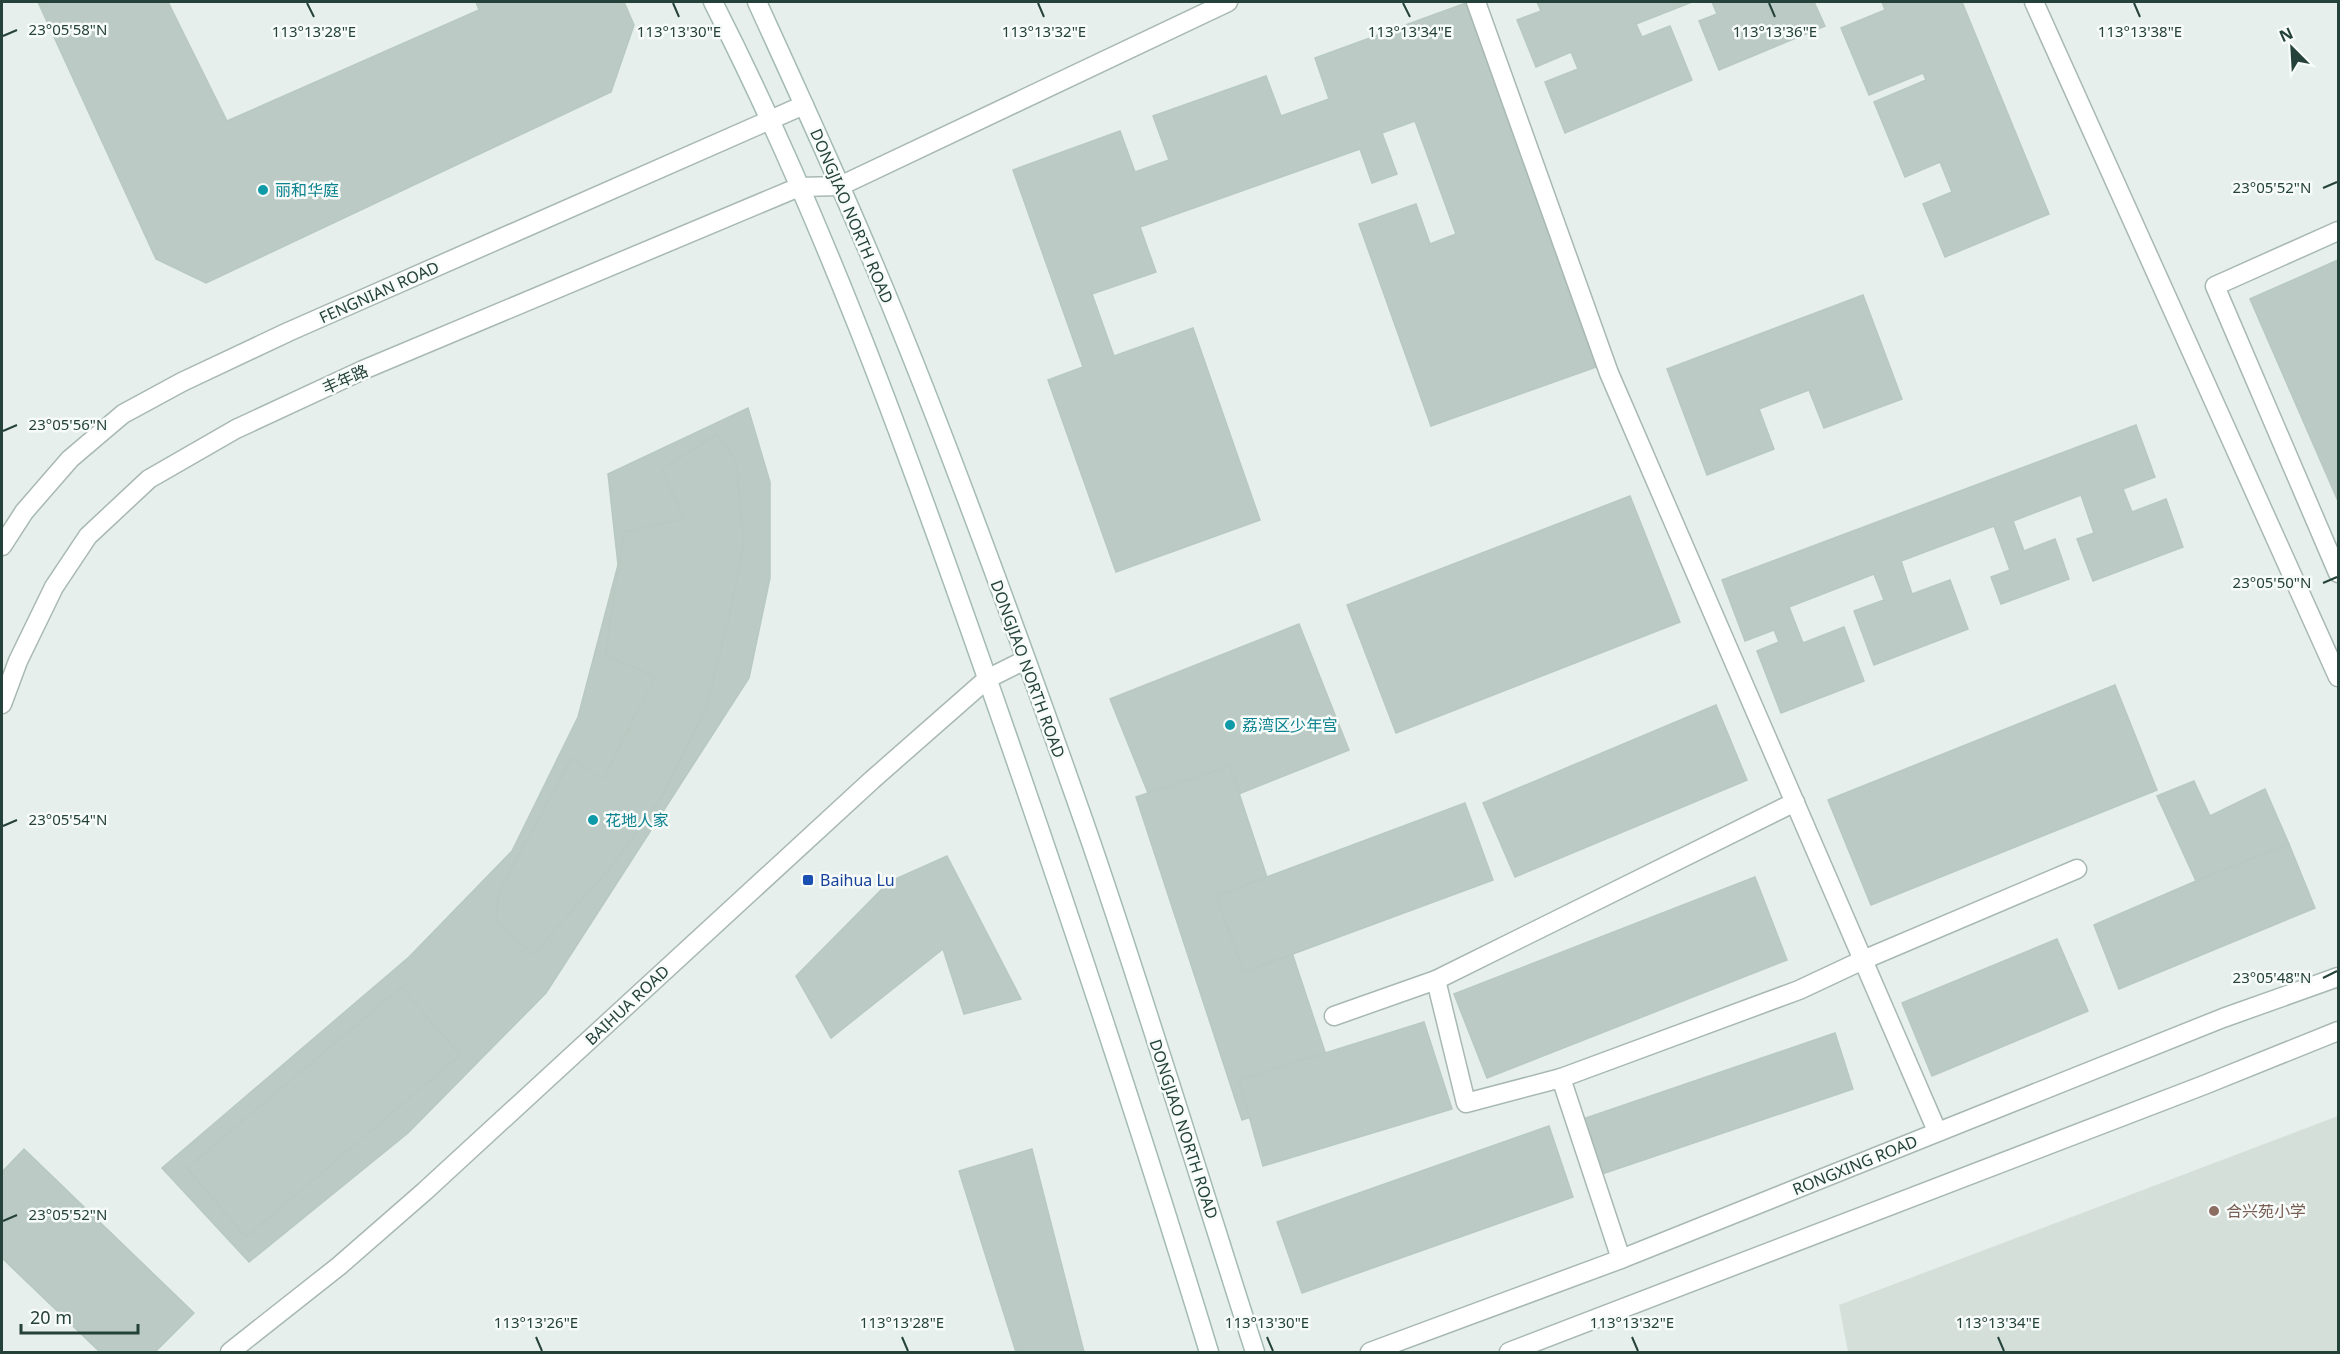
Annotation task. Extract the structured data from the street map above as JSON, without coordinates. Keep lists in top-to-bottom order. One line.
{"streets":{"street":["DONGJIAO NORTH ROAD","FENGNIAN ROAD","丰年路","BAIHUA ROAD","RONGXING ROAD"]},"crossings":[["DONGJIAO NORTH ROAD","FENGNIAN ROAD"],["DONGJIAO NORTH ROAD","BAIHUA ROAD"]],"places":{"other":["丽和华庭","荔湾区少年宫","花地人家","合兴苑小学"],"transit":["Baihua Lu"]},"scale_bar":"20 m","north":"top left","coordinates":["23°05'58\"N","113°13'38\"E","113°13'28\"E","113°13'30\"E","113°13'32\"E","113°13'34\"E","113°13'36\"E","23°05'52\"N","23°05'56\"N","23°05'50\"N","23°05'54\"N","23°05'48\"N","113°13'26\"E"]}
